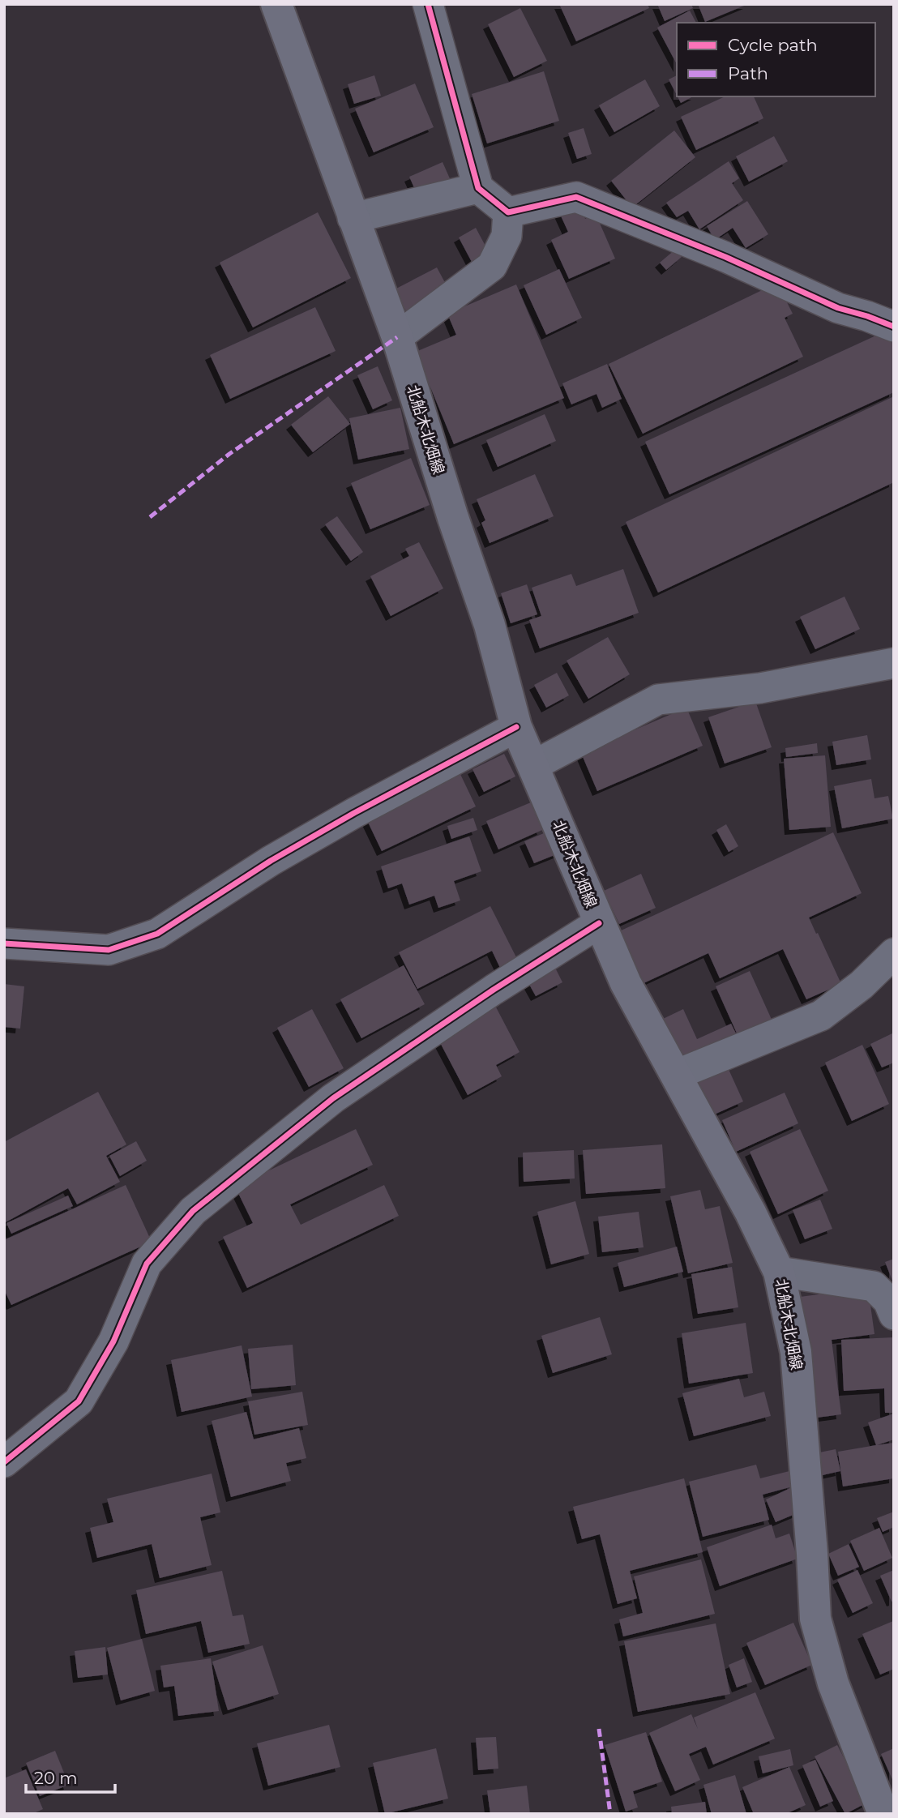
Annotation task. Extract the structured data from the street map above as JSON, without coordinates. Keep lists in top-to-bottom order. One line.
{"streets":{"main road":["北船木北畑線"]},"legend":["Cycle path","Path"],"scale_bar":"20 m"}
